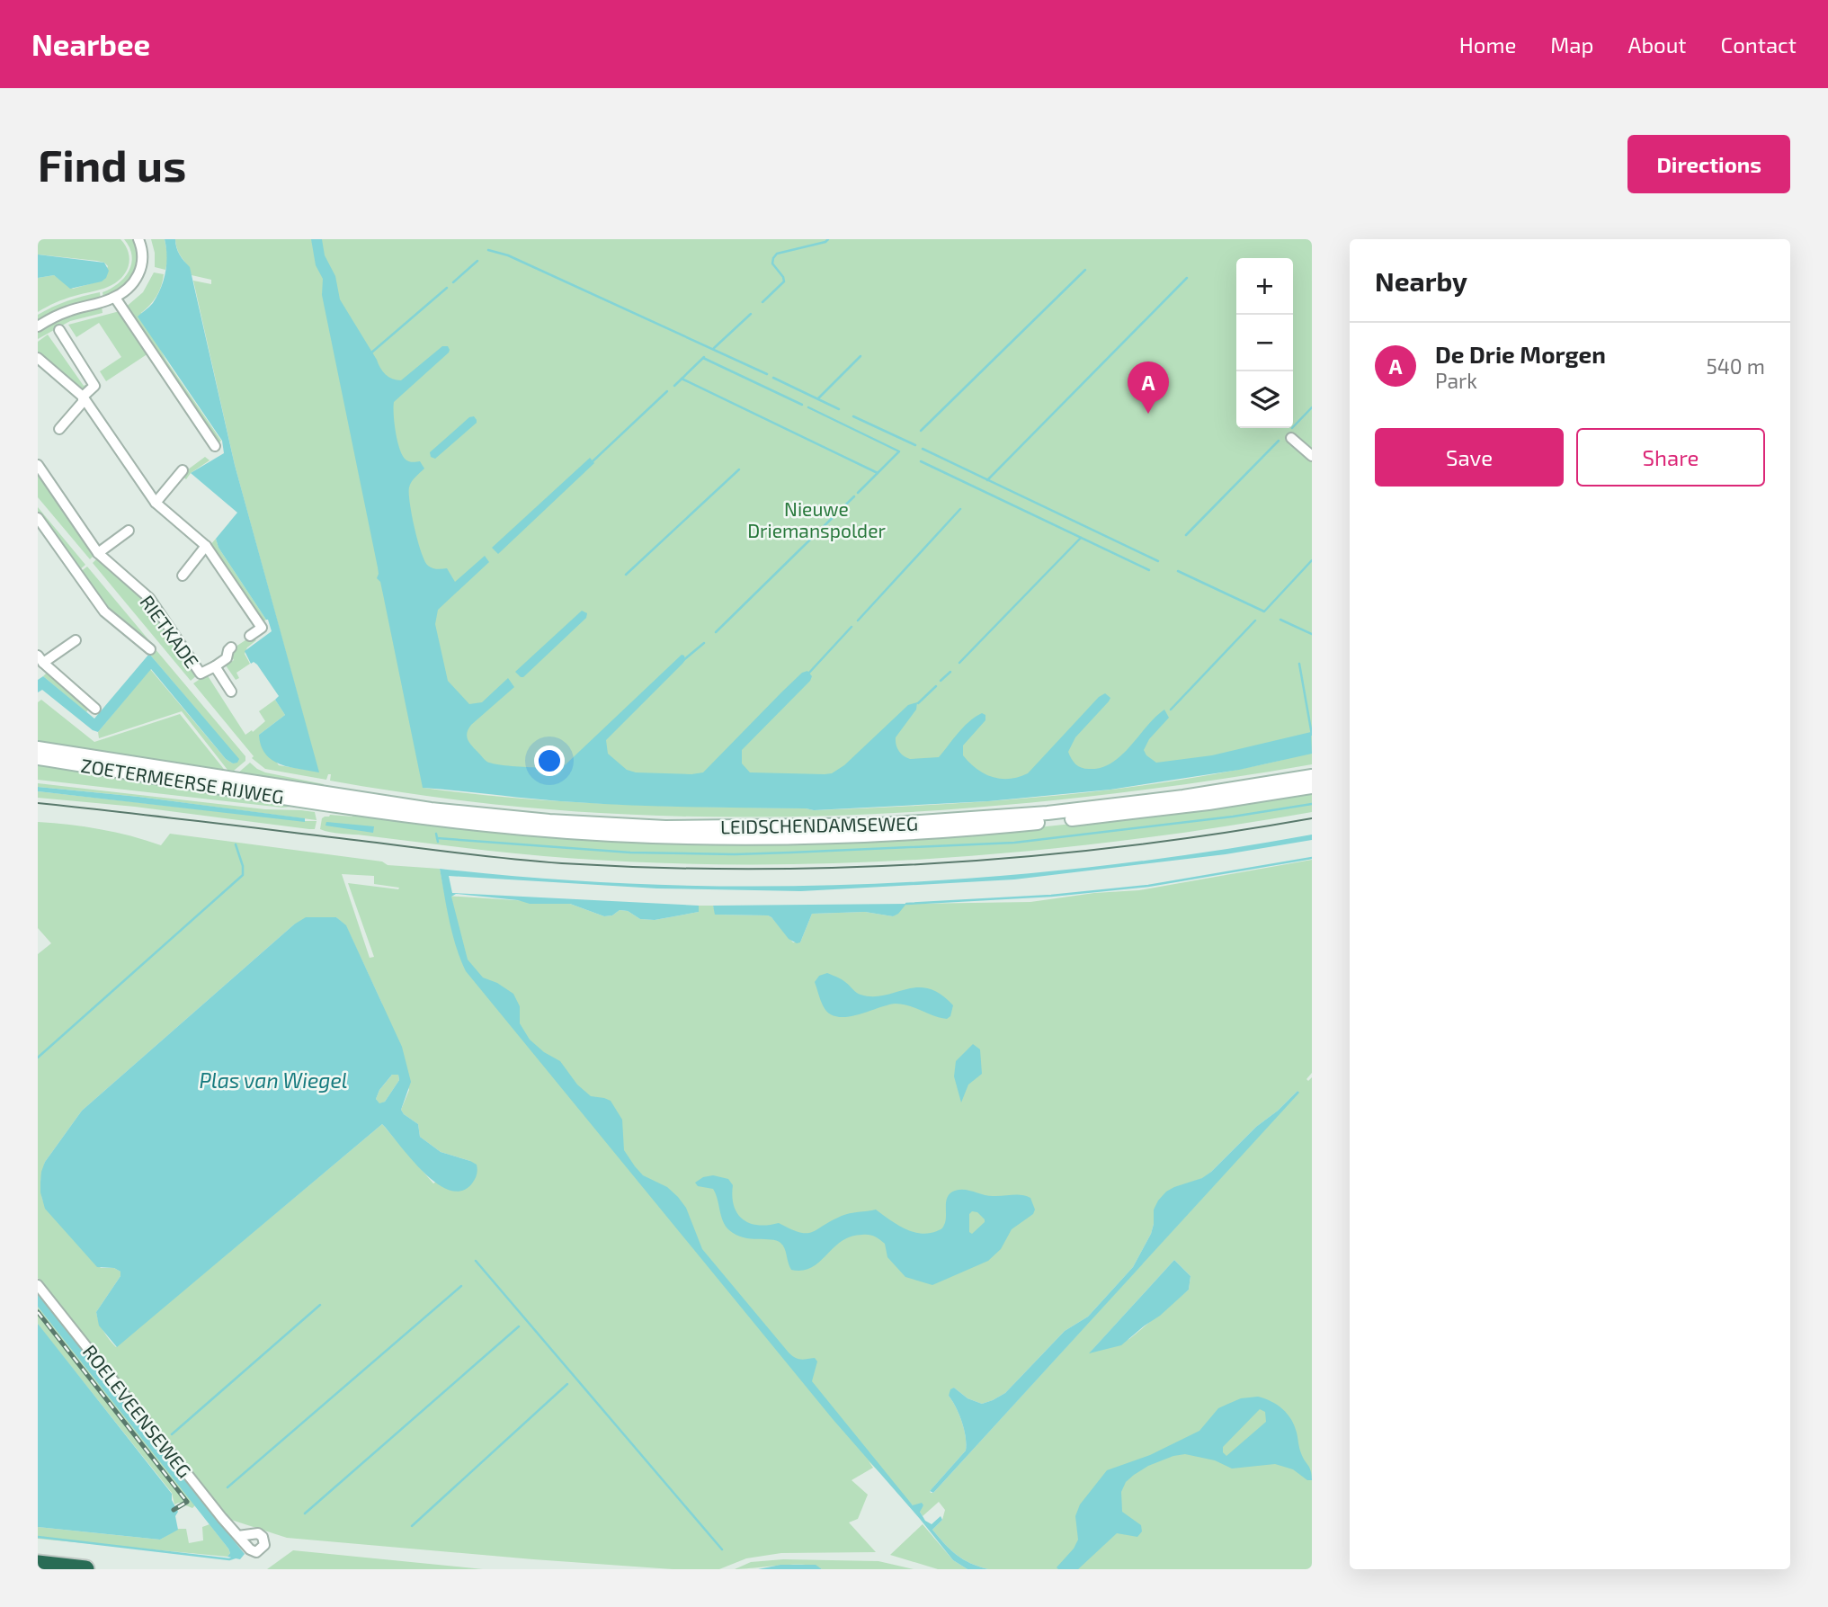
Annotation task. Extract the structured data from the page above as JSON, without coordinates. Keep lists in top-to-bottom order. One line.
{"streets":{"main road":["ZOETERMEERSE RIJWEG","LEIDSCHENDAMSEWEG"],"street":["RIETKADE","ROELEVEENSEWEG"]},"crossings":[["ZOETERMEERSE RIJWEG","LEIDSCHENDAMSEWEG"]],"water":["Plas van Wiegel"],"parks":["Nieuwe Driemanspolder"],"page":{"header":"Nearbee","nav":["Home","Map","About","Contact"],"buttons":["Directions",["Save","Share"]],"title":"Find us","heading":"Nearby","map_buttons":["+","−"],"list":[{"mark":"A","name":"De Drie Morgen","note":"Park","value":"540 m"}],"pins":"A"}}
